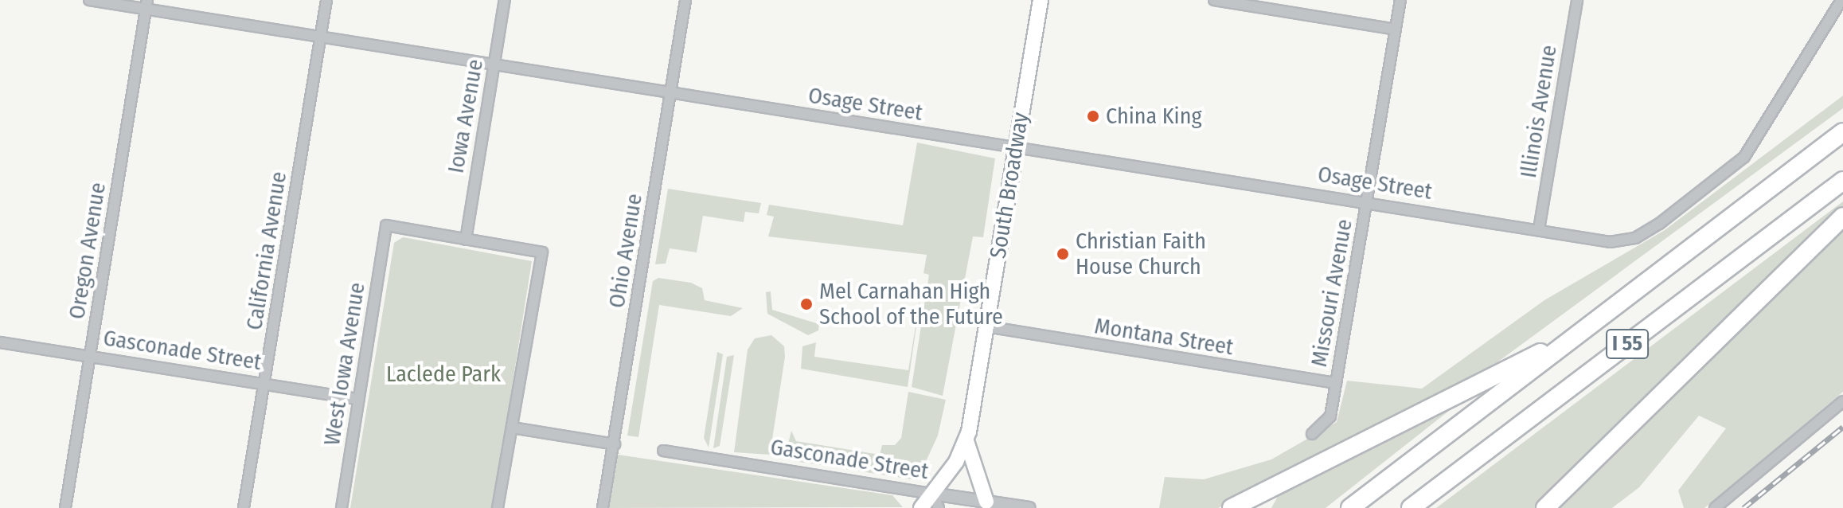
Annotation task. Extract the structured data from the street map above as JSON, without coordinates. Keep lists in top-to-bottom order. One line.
{"streets":{"highway":["I 55"],"main road":["South Broadway"],"street":["Osage Street","Illinois Avenue","Iowa Avenue","Oregon Avenue","California Avenue","Ohio Avenue","Missouri Avenue","Montana Street","Gasconade Street","West Iowa Avenue"]},"crossings":[["Osage Street","Illinois Avenue"],["Osage Street","Iowa Avenue"],["Osage Street","South Broadway"],["Osage Street","Oregon Avenue"],["Osage Street","California Avenue"],["Osage Street","Ohio Avenue"],["Osage Street","Missouri Avenue"],["Iowa Avenue","West Iowa Avenue"],["South Broadway","Montana Street"],["South Broadway","Gasconade Street"],["Oregon Avenue","Gasconade Street"],["California Avenue","Gasconade Street"],["Missouri Avenue","Montana Street"],["Gasconade Street","West Iowa Avenue"]],"parks":["Laclede Park"],"places":["China King","Christian Faith House Church","Mel Carnahan High School of the Future"]}
